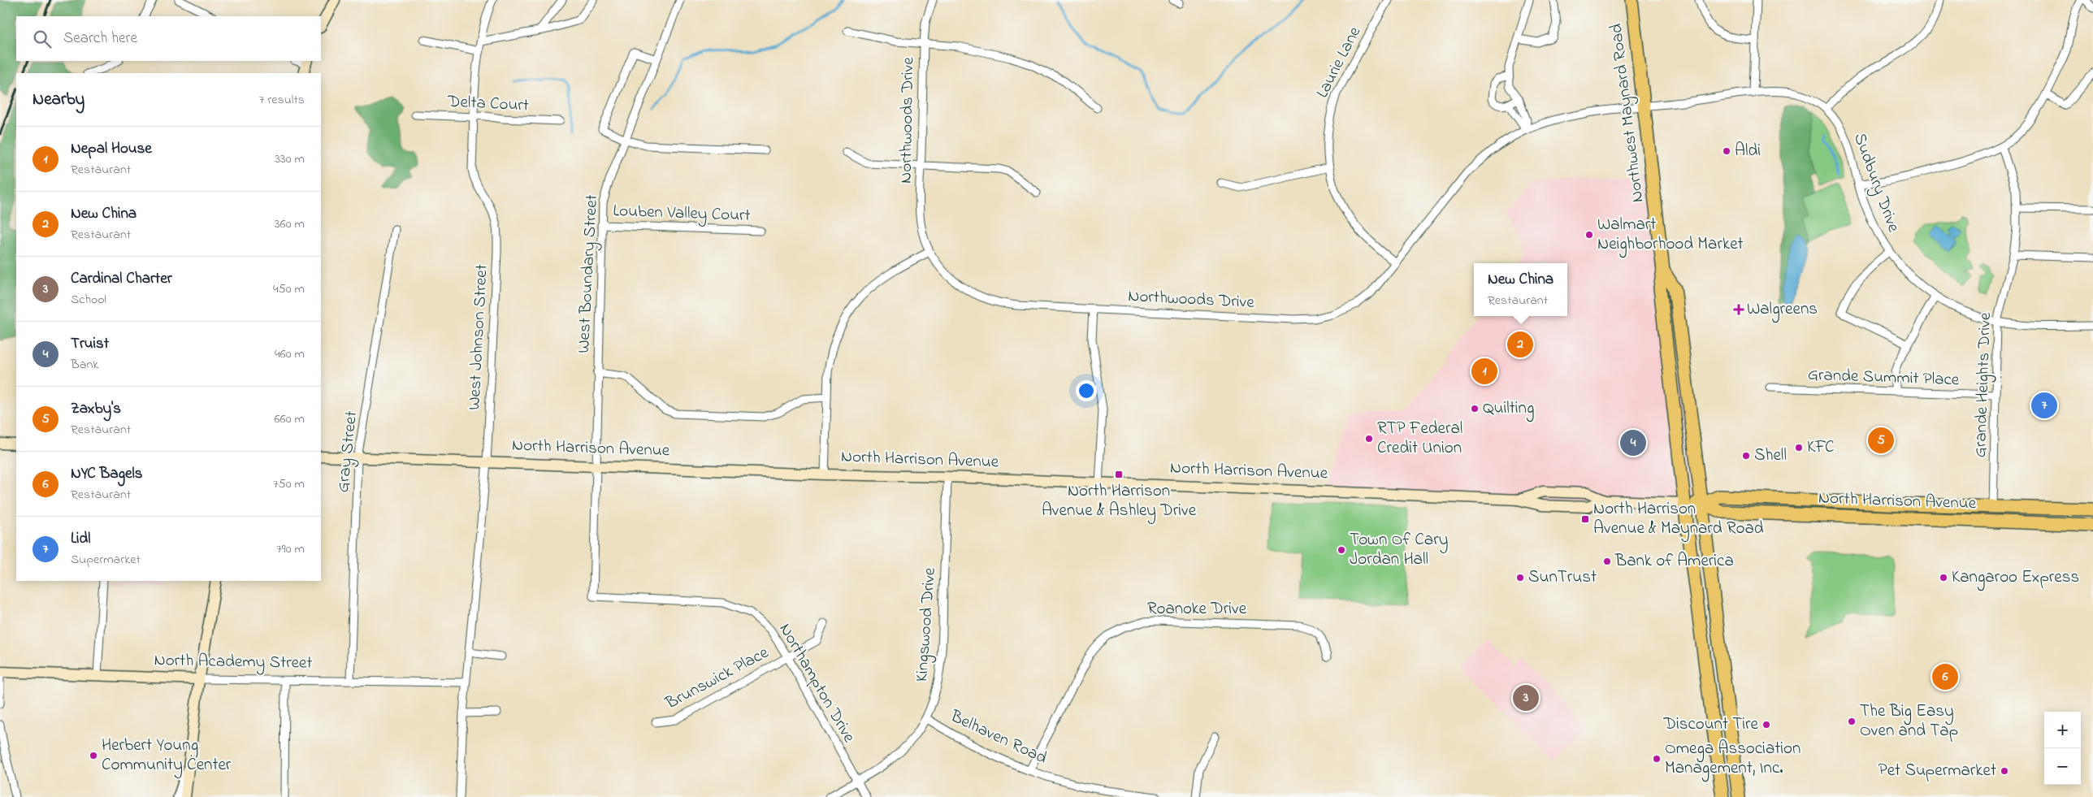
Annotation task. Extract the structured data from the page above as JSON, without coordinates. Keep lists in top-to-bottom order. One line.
{"streets":{"main road":["Northwest Maynard Road","North Harrison Avenue","North Academy Street"],"street":["Laurie Lane","Delta Court","Northwoods Drive","Sudbury Drive","Louben Valley Court","West Boundary Street","West Johnson Street","Grande Summit Place","Grande Heights Drive","Gray Street","Roanoke Drive","Kingswood Drive","Brunswick Place","Northampton Drive","Belhaven Road"]},"crossings":[["Laurie Lane","Northwoods Drive"],["Delta Court","West Johnson Street"],["Northwest Maynard Road","Northwoods Drive"],["Northwest Maynard Road","Sudbury Drive"],["Northwest Maynard Road","North Harrison Avenue"],["Northwoods Drive","Sudbury Drive"],["Sudbury Drive","Grande Heights Drive"],["Louben Valley Court","West Boundary Street"],["West Boundary Street","North Harrison Avenue"],["West Boundary Street","Northampton Drive"],["West Johnson Street","North Harrison Avenue"],["West Johnson Street","North Academy Street"],["Grande Summit Place","Grande Heights Drive"],["Grande Heights Drive","North Harrison Avenue"],["North Harrison Avenue","Gray Street"],["North Harrison Avenue","Kingswood Drive"],["Gray Street","North Academy Street"],["Roanoke Drive","Belhaven Road"],["Kingswood Drive","Northampton Drive"],["Kingswood Drive","Belhaven Road"],["Brunswick Place","Northampton Drive"]],"places":{"other":["Aldi","Walmart Neighborhood Market","Quilting","RTP Federal Credit Union","KFC","Shell","Town Of Cary Jordan Hall","Bank of America","SunTrust","Kangaroo Express","The Big Easy Oven and Tap","Discount Tire","Herbert Young Community Center","Omega Association Management, Inc.","Pet Supermarket"],"health":["Walgreens"],"transit":["North Harrison Avenue & Ashley Drive","North Harrison Avenue & Maynard Road"]},"page":{"search":"Search here","heading":["Nearby","7 results"],"list":[{"mark":"1","name":"Nepal House","note":"Restaurant","value":"330 m"},{"mark":"2","name":"New China","note":"Restaurant","value":"360 m"},{"mark":"3","name":"Cardinal Charter","note":"School","value":"450 m"},{"mark":"4","name":"Truist","note":"Bank","value":"460 m"},{"mark":"5","name":"Zaxby's","note":"Restaurant","value":"660 m"},{"mark":"6","name":"NYC Bagels","note":"Restaurant","value":"750 m"},{"mark":"7","name":"Lidl","note":"Supermarket","value":"790 m"}],"popup":["New China","Restaurant"],"pins":["2","1","7","5","4","6","3"],"map_buttons":["+","−"]}}
